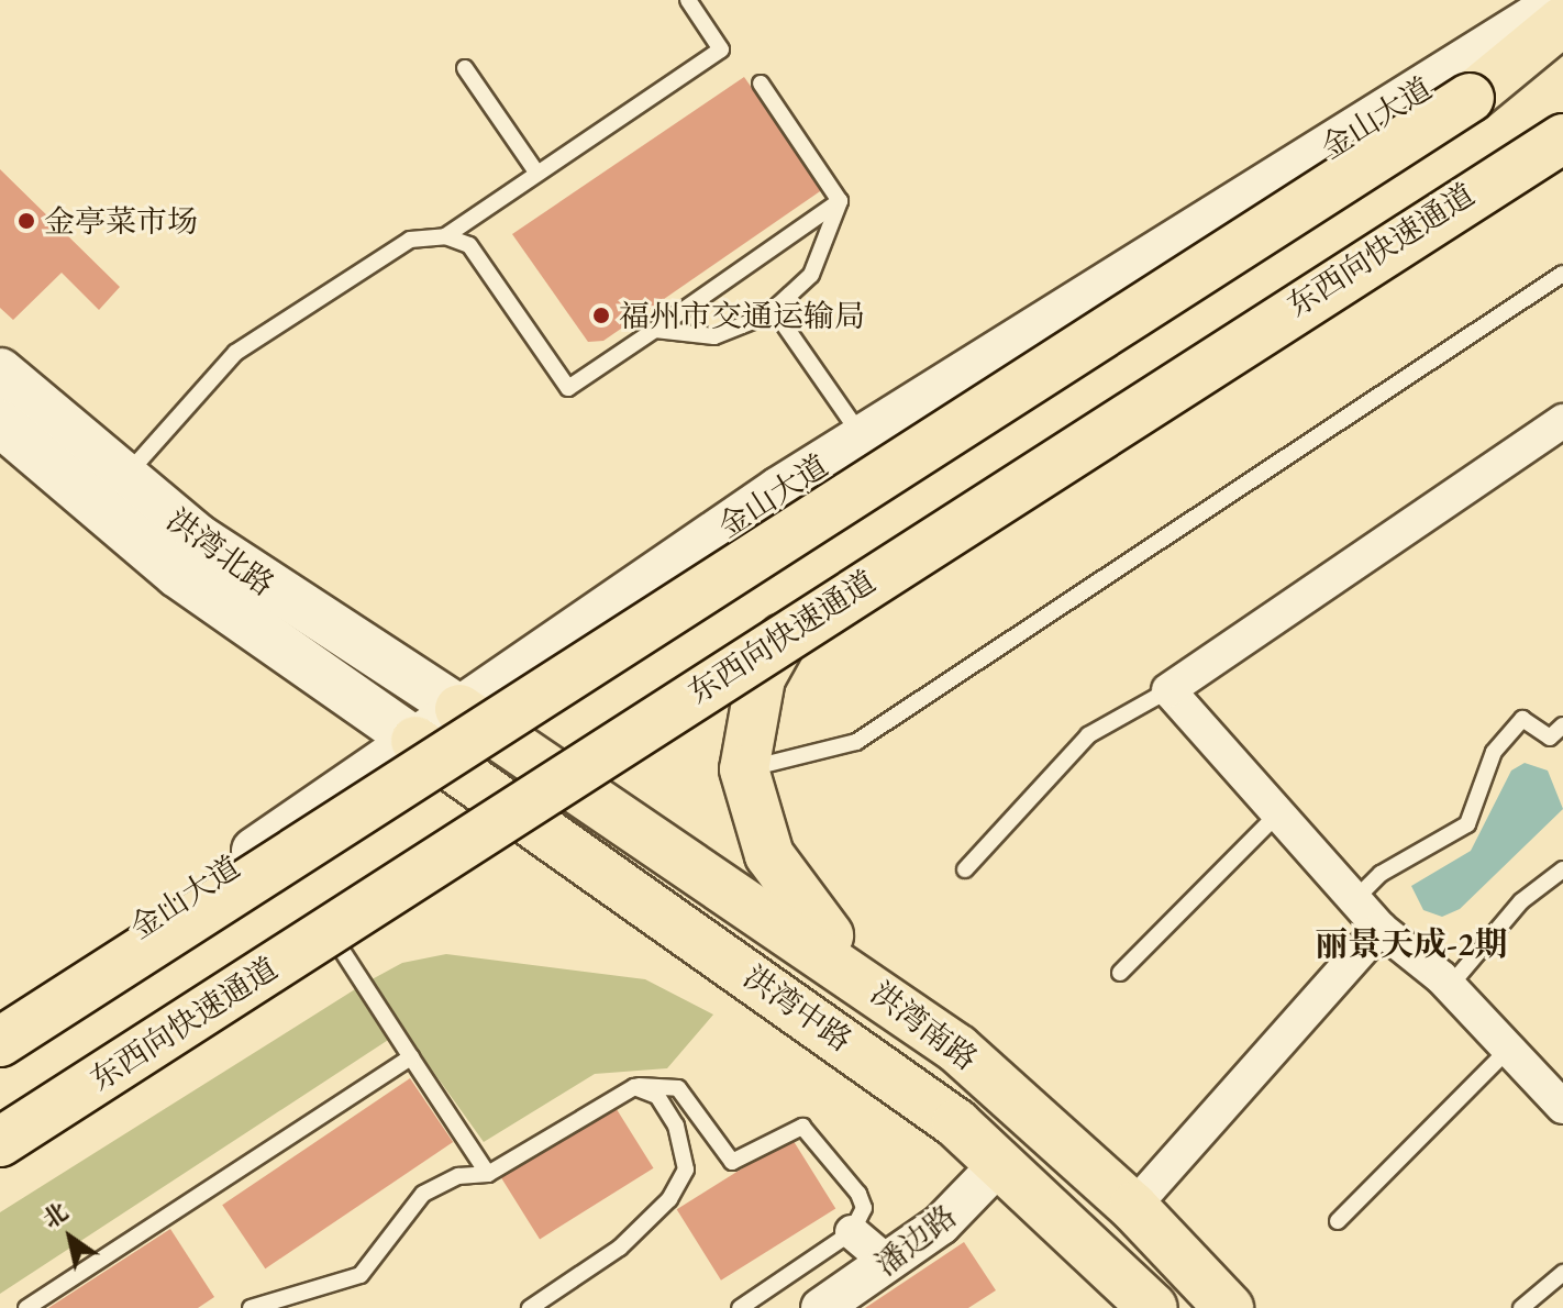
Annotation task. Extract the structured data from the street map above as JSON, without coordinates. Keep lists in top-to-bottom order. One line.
{"streets":{"main road":["金山大道","东西向快速通道","洪湾北路","洪湾中路","洪湾南路"],"street":["潘边路"]},"crossings":[["金山大道","洪湾北路"],["金山大道","洪湾中路"],["金山大道","洪湾南路"],["洪湾北路","洪湾中路"],["洪湾北路","洪湾南路"],["洪湾中路","潘边路"]],"districts":["丽景天成-2期"],"places":["金亭菜市场","福州市交通运输局"],"north":"top left"}
